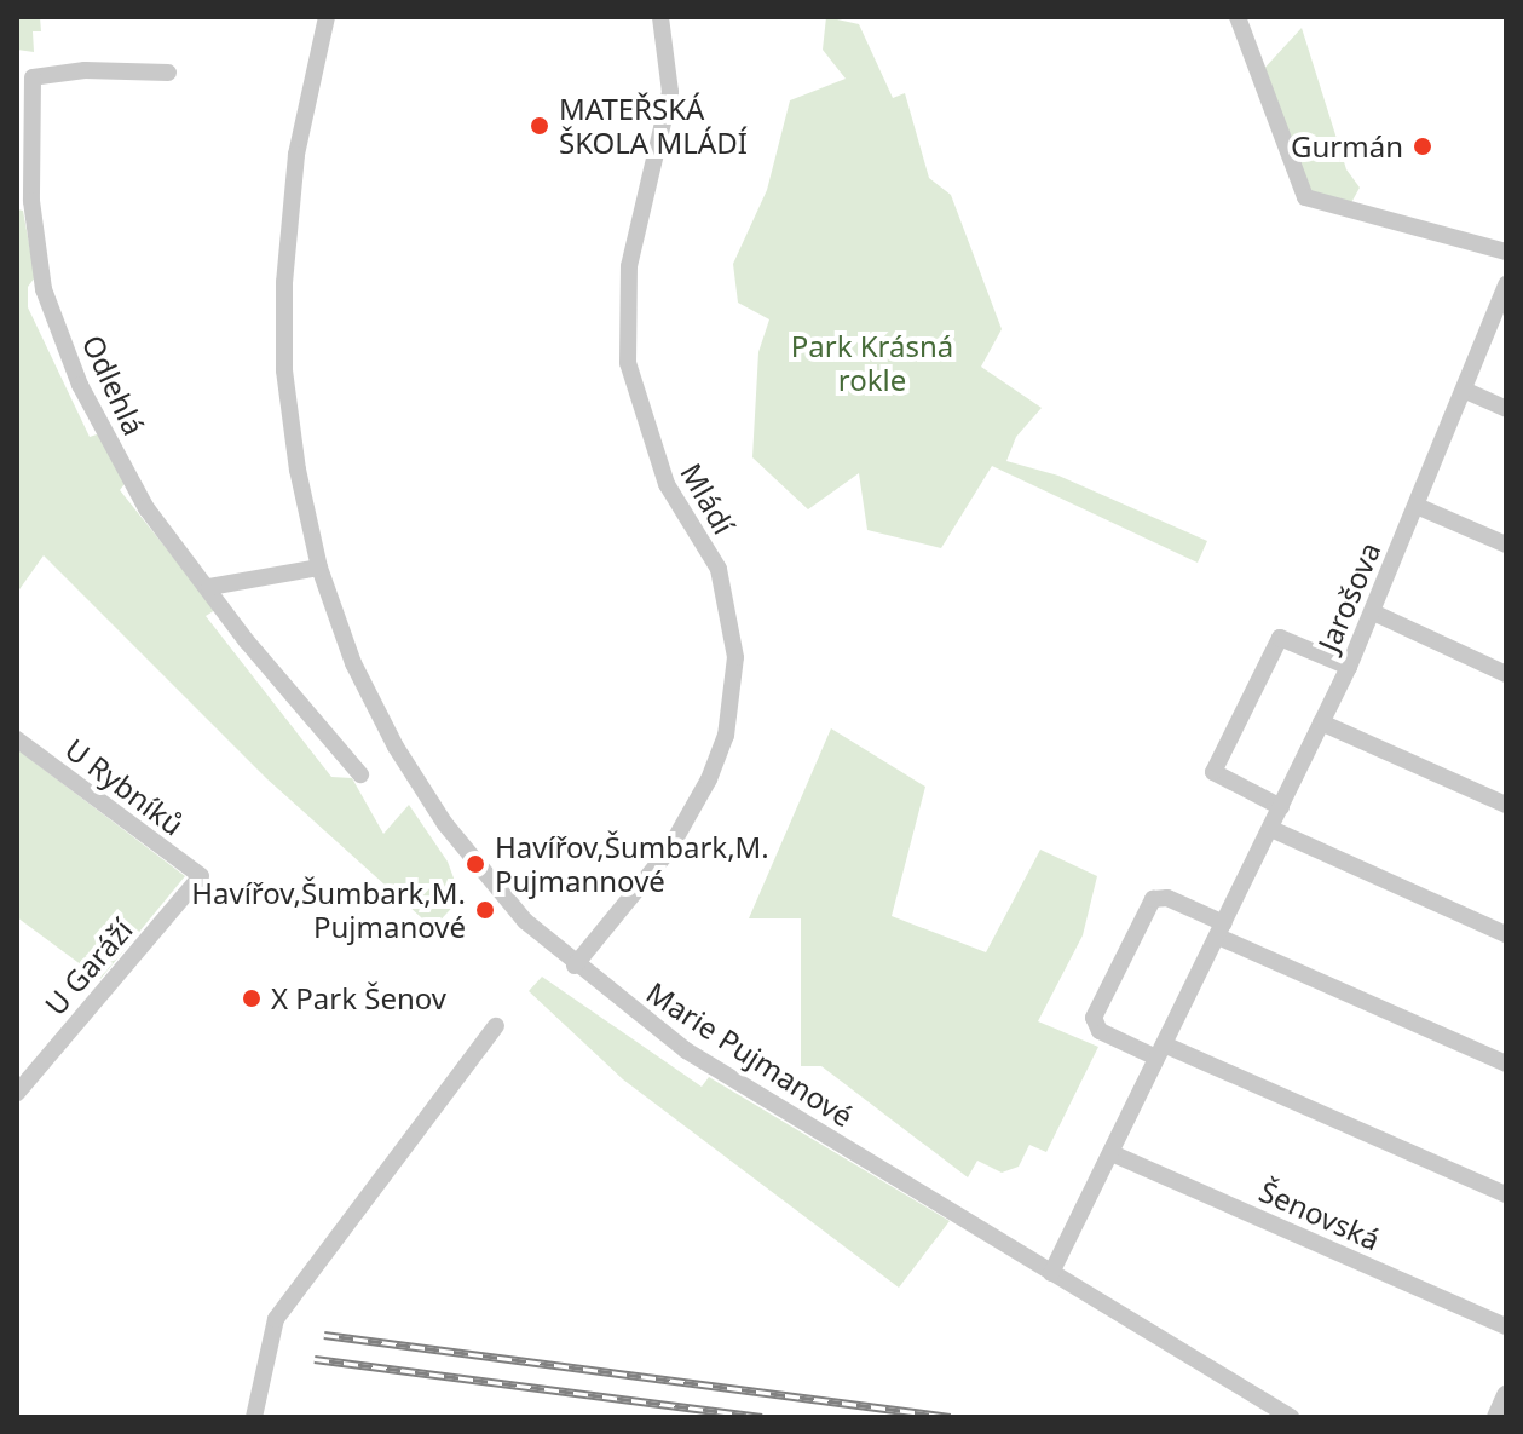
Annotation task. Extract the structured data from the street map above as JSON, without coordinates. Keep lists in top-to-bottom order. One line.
{"streets":{"street":["Odlehlá","Mládí","Jarošova","U Rybníků","U Garáží","Marie Pujmanové","Šenovská"]},"crossings":[["Mládí","Marie Pujmanové"],["Jarošova","Marie Pujmanové"],["Jarošova","Šenovská"],["U Rybníků","U Garáží"]],"parks":["Park Krásná rokle"],"places":["MATEŘSKÁ ŠKOLA MLÁDÍ","Gurmán","Havířov,Šumbark,M. Pujmannové","Havířov,Šumbark,M. Pujmanové","X Park Šenov"]}
